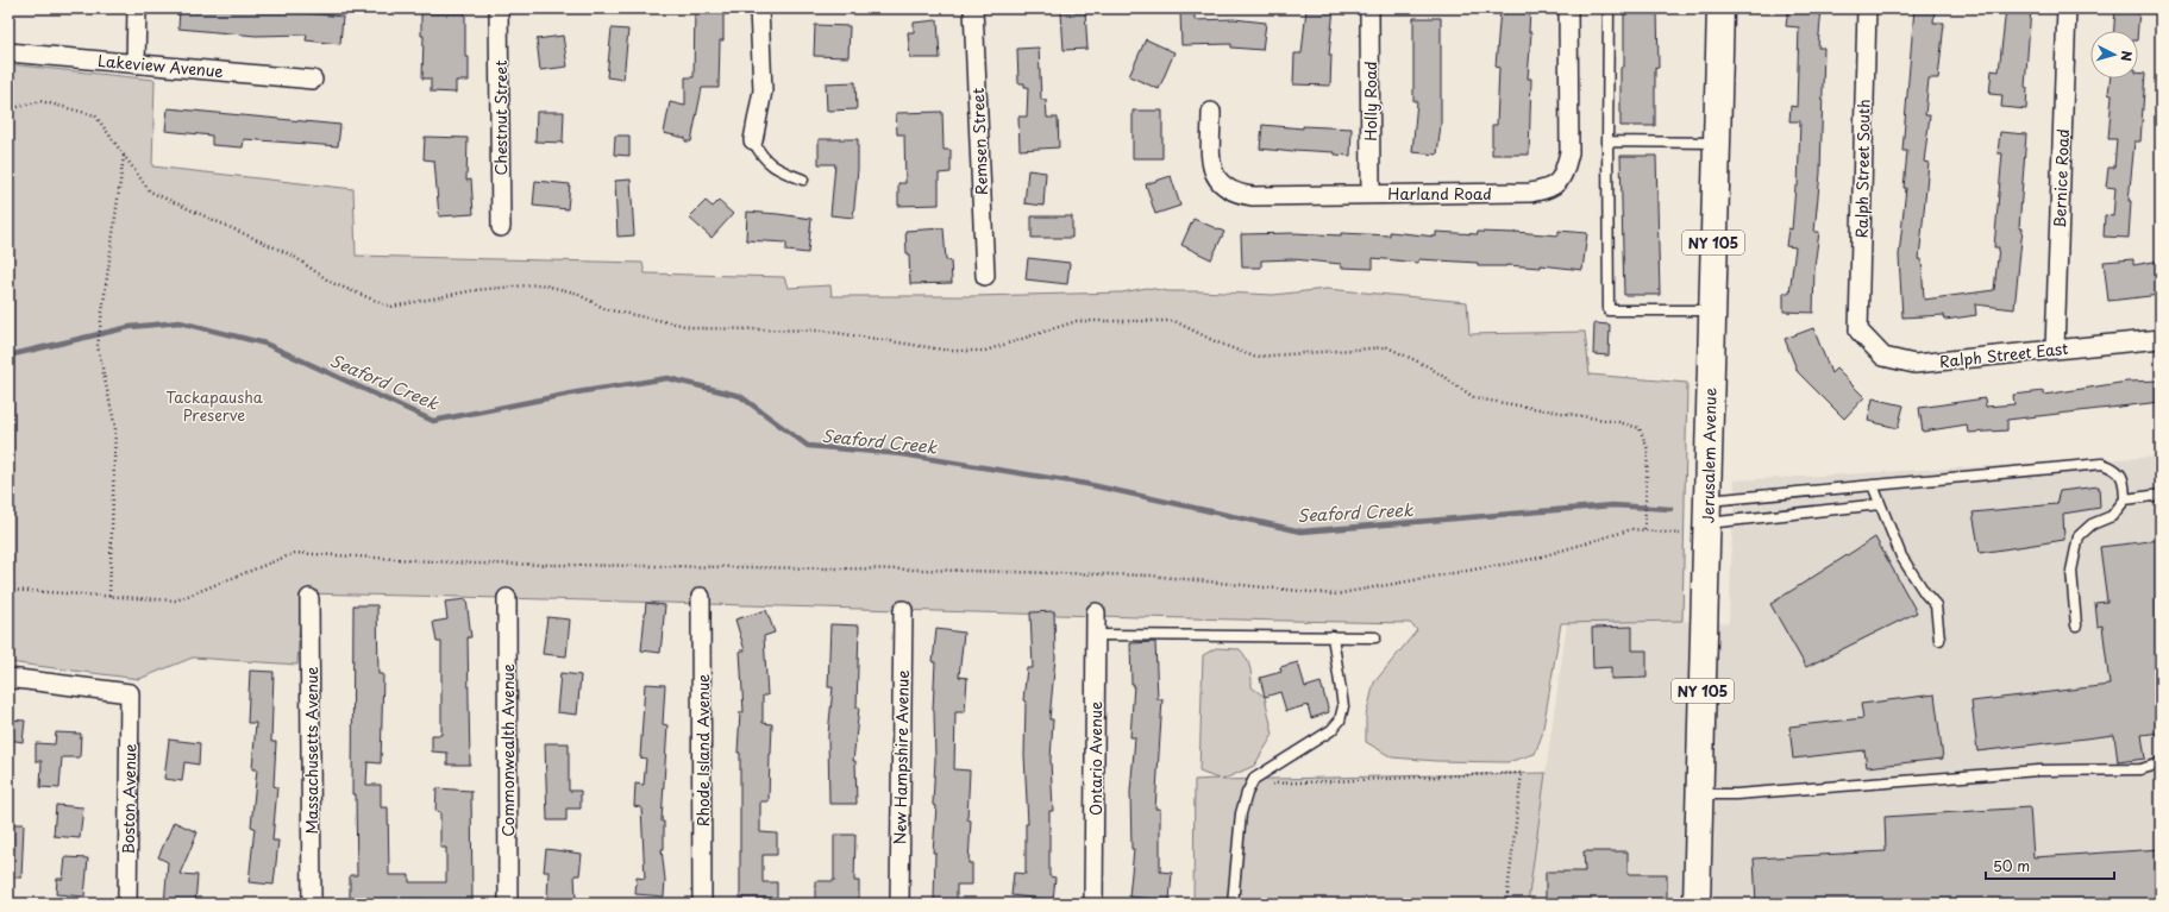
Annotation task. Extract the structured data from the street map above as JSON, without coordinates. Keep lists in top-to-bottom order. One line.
{"streets":{"main road":["NY 105","Jerusalem Avenue"],"street":["Lakeview Avenue","Holly Road","Chestnut Street","Remsen Street","Ralph Street South","Bernice Road","Harland Road","Ralph Street East","Massachusetts Avenue","Commonwealth Avenue","Rhode Island Avenue","New Hampshire Avenue","Ontario Avenue","Boston Avenue"]},"crossings":[["Holly Road","Harland Road"],["Ralph Street South","Ralph Street East"],["Bernice Road","Ralph Street East"]],"water":["Seaford Creek"],"parks":["Tackapausha Preserve"],"scale_bar":"50 m","north":"right"}
